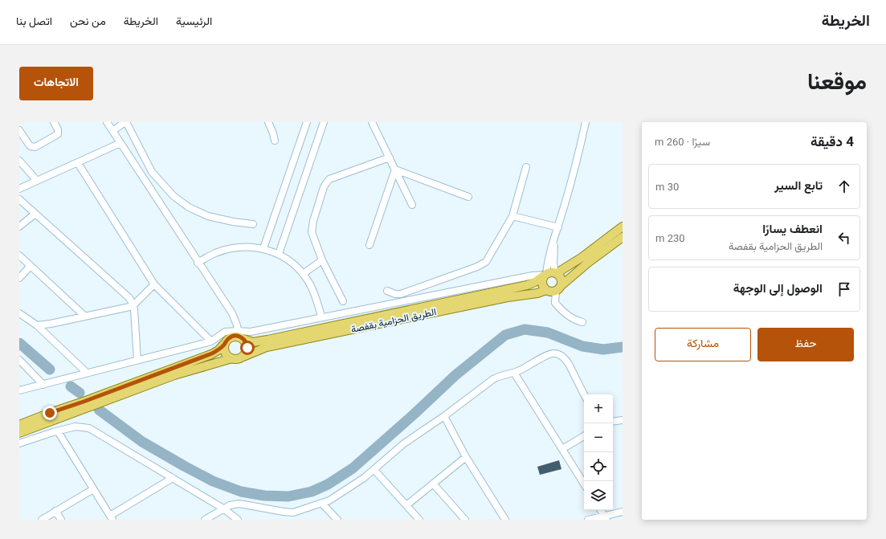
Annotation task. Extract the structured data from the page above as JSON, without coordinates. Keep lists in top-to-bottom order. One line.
{"streets":{"main road":["الطريق الحزامية بقفصة"]},"page":{"header":"الخريطة","nav":["الرئيسية","الخريطة","من نحن","اتصل بنا"],"title":"موقعنا","buttons":["الاتجاهات",["حفظ","مشاركة"]],"heading":["4 دقيقة","سيرًا · 260 m"],"list":[["تابع السير","30 m"],["انعطف يسارًا","الطريق الحزامية بقفصة","230 m"],"الوصول إلى الوجهة"],"map_buttons":["+","−"]}}
